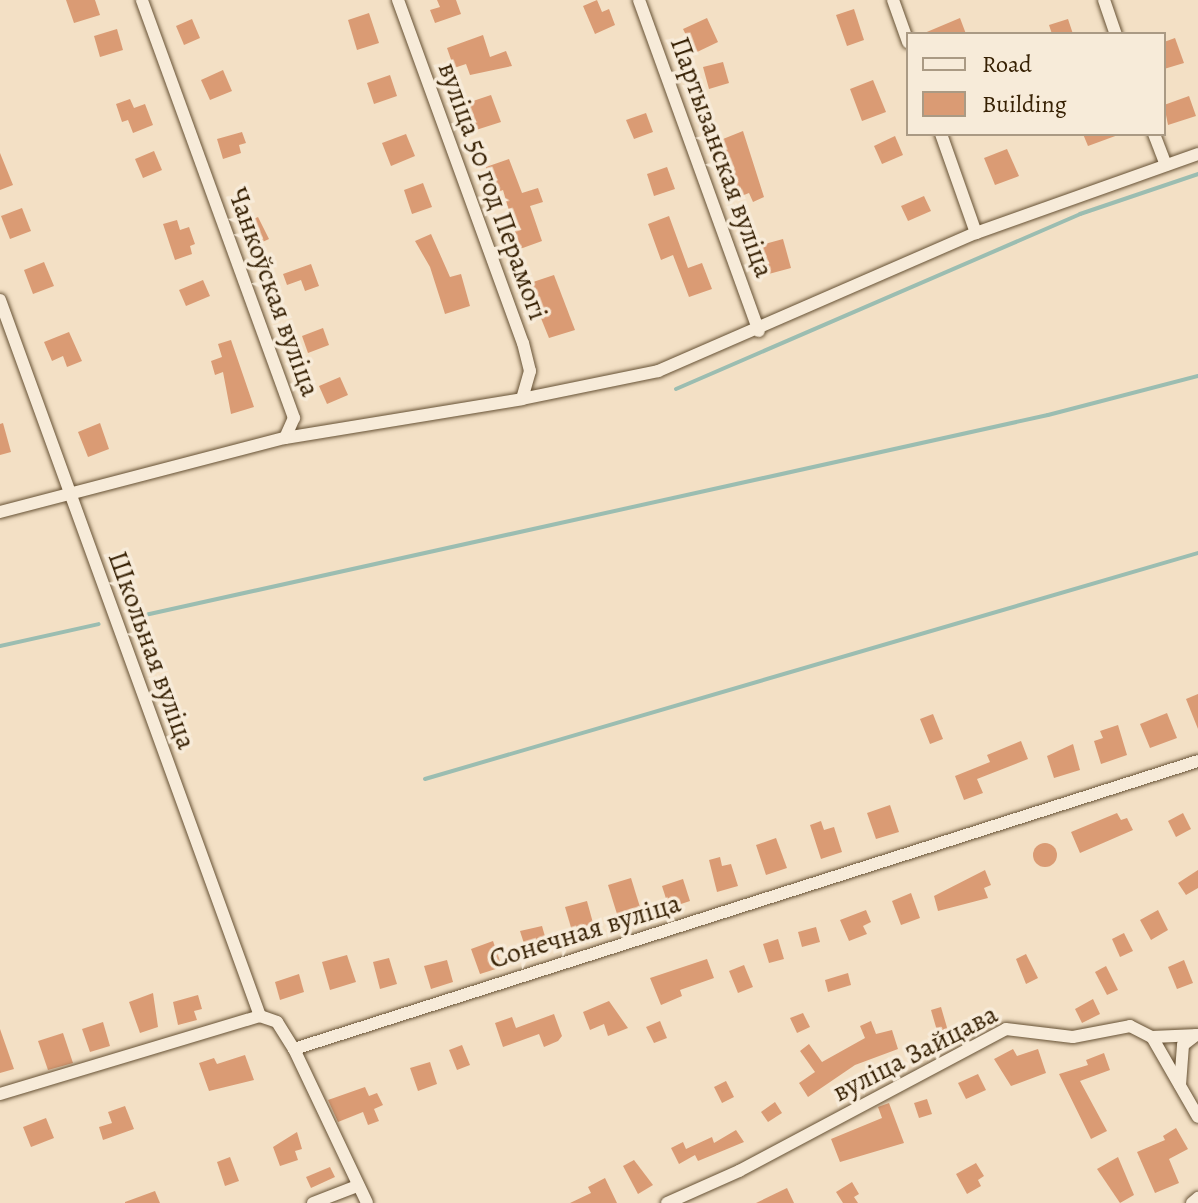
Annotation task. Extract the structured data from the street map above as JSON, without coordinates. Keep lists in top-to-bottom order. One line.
{"streets":{"street":["Партызанская вуліца","вуліца 50 год Перамогі","Чанкоўская вуліца","Школьная вуліца","Сонечная вуліца","вуліца Зайцава"]},"crossings":[["Чанкоўская вуліца","Школьная вуліца"]],"legend":["Road","Building"]}
